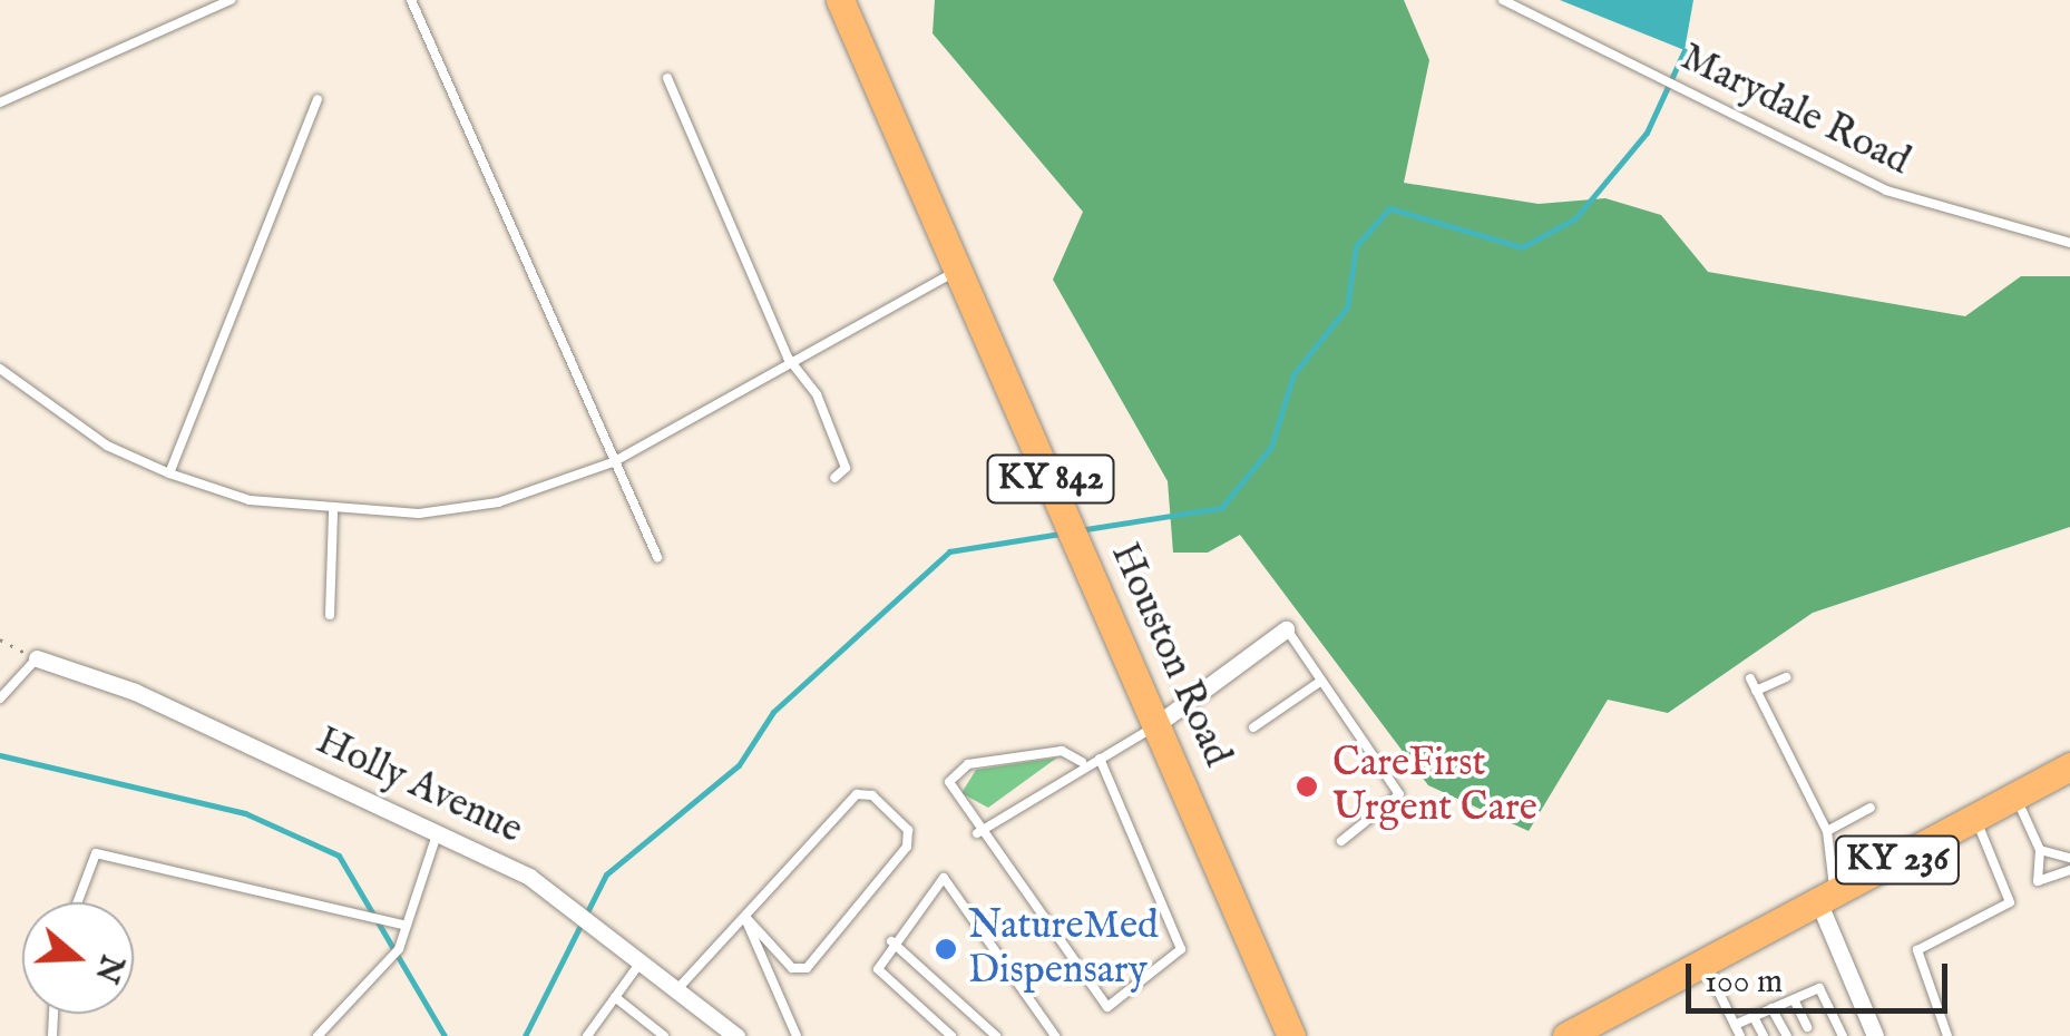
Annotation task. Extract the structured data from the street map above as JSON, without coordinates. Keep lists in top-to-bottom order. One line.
{"streets":{"main road":["KY 842","Houston Road","KY 236"],"street":["Holly Avenue"],"lane":["Marydale Road"]},"places":["CareFirst Urgent Care","NatureMed Dispensary"],"scale_bar":"100 m","north":"right"}
